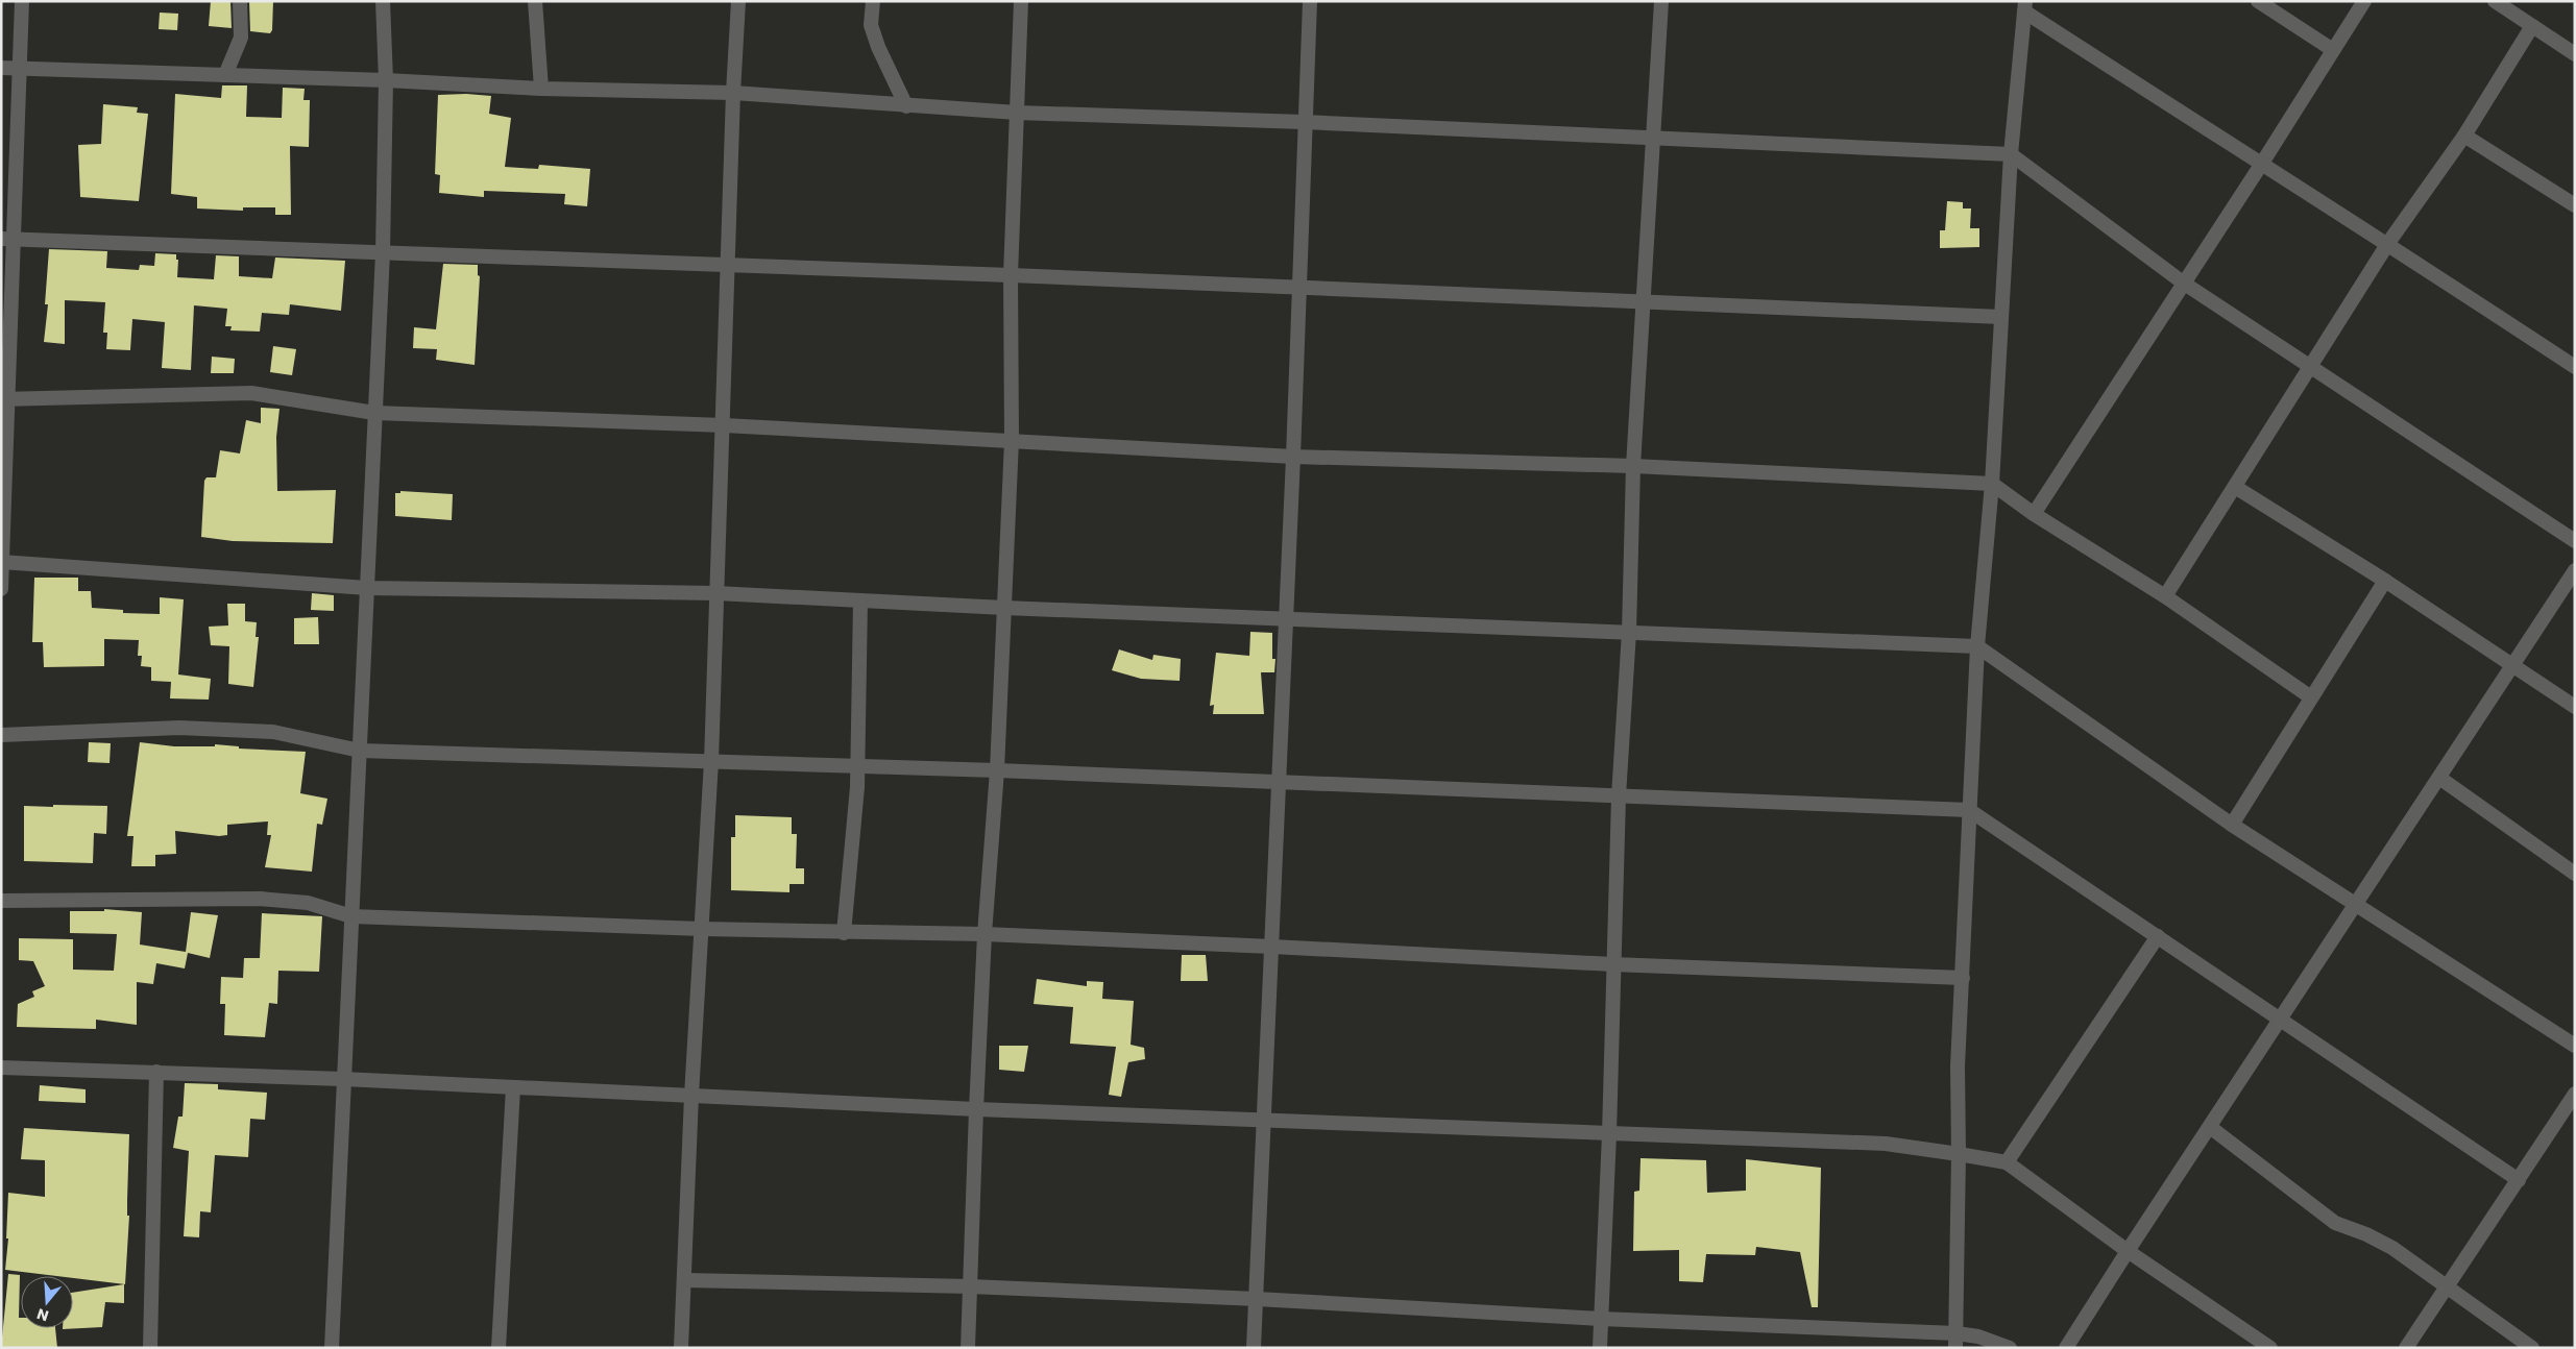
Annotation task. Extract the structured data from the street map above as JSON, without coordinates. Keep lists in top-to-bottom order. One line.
{"north":"bottom"}
